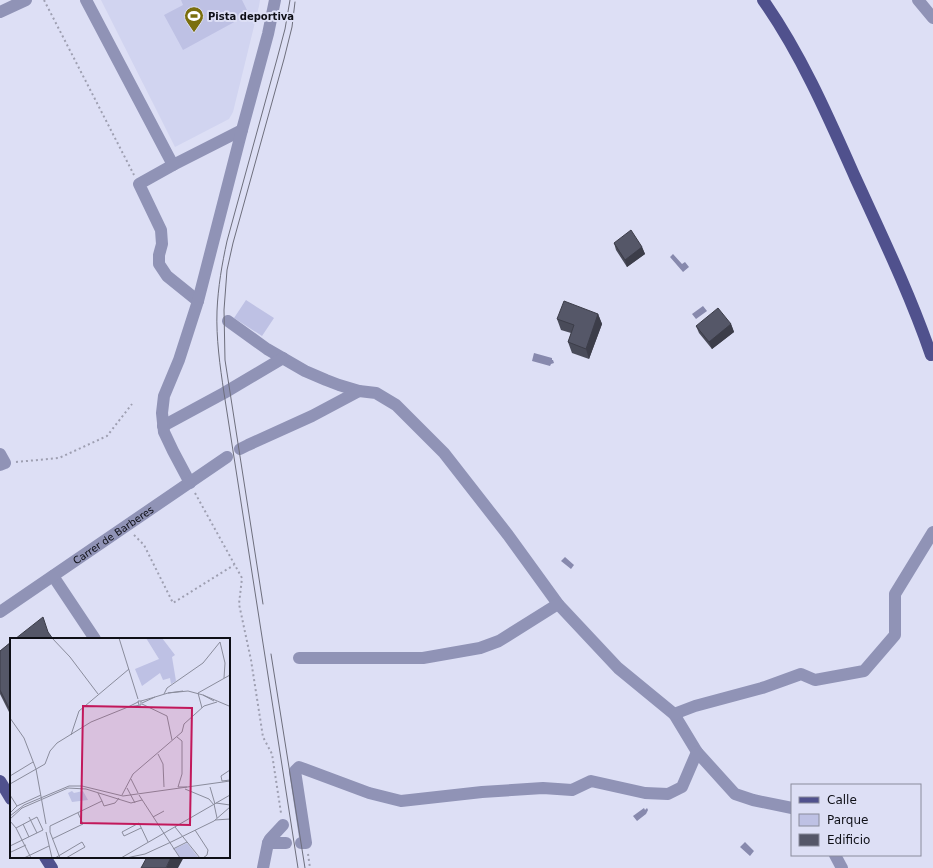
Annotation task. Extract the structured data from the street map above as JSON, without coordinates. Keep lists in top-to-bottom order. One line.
{"streets":{"street":["Carrer de Barberes"]},"places":{"sports":["Pista deportiva"]},"legend":["Calle","Parque","Edificio"]}
